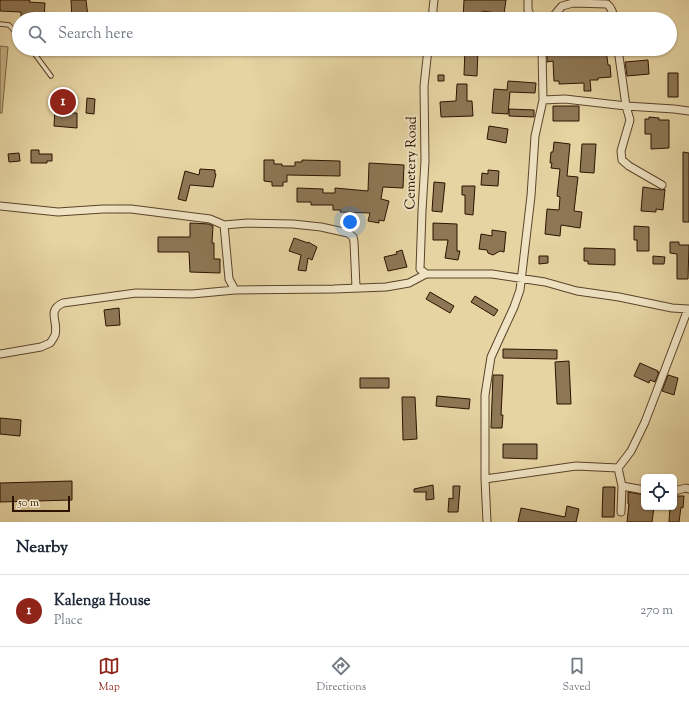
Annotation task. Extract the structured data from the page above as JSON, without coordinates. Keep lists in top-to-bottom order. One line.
{"streets":{"street":["Cemetery Road"]},"scale_bar":"50 m","page":{"search":"Search here","pins":"1","scale":"50 m","heading":"Nearby","list":[{"mark":"1","name":"Kalenga House","note":"Place","value":"270 m"}],"nav":["Map","Directions","Saved"]}}
